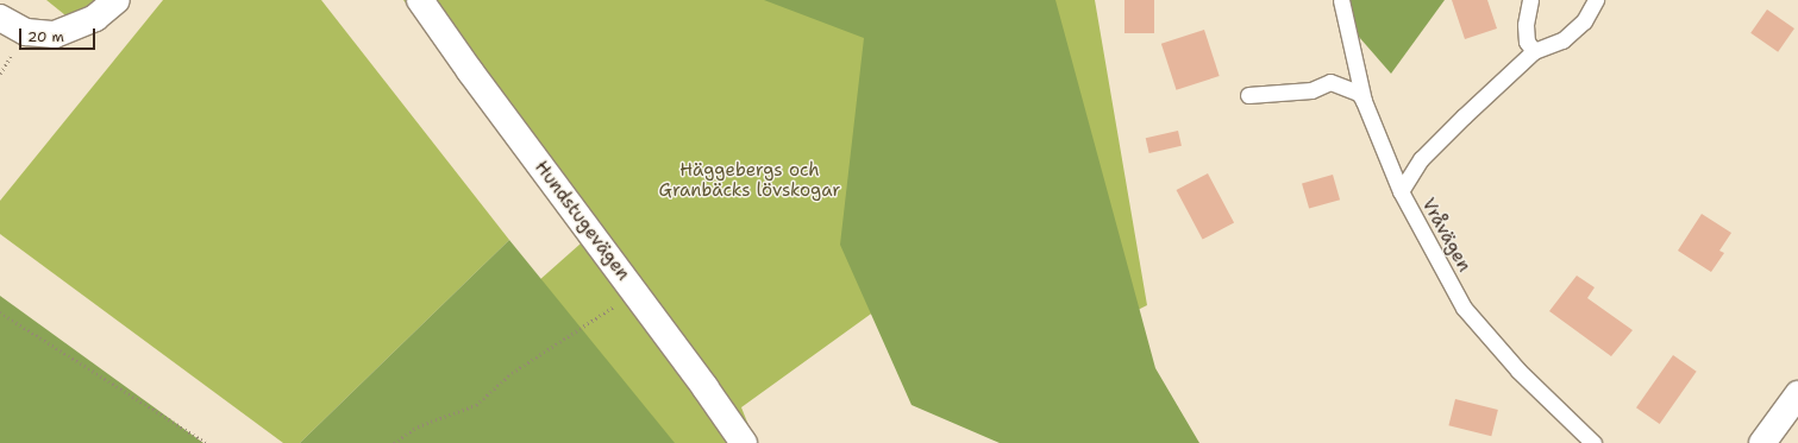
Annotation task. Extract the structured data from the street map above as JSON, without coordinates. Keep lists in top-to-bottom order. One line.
{"streets":{"street":["Hundstugevägen"],"lane":["Vråvägen"]},"parks":["Häggebergs och Granbäcks lövskogar"],"scale_bar":"20 m"}
